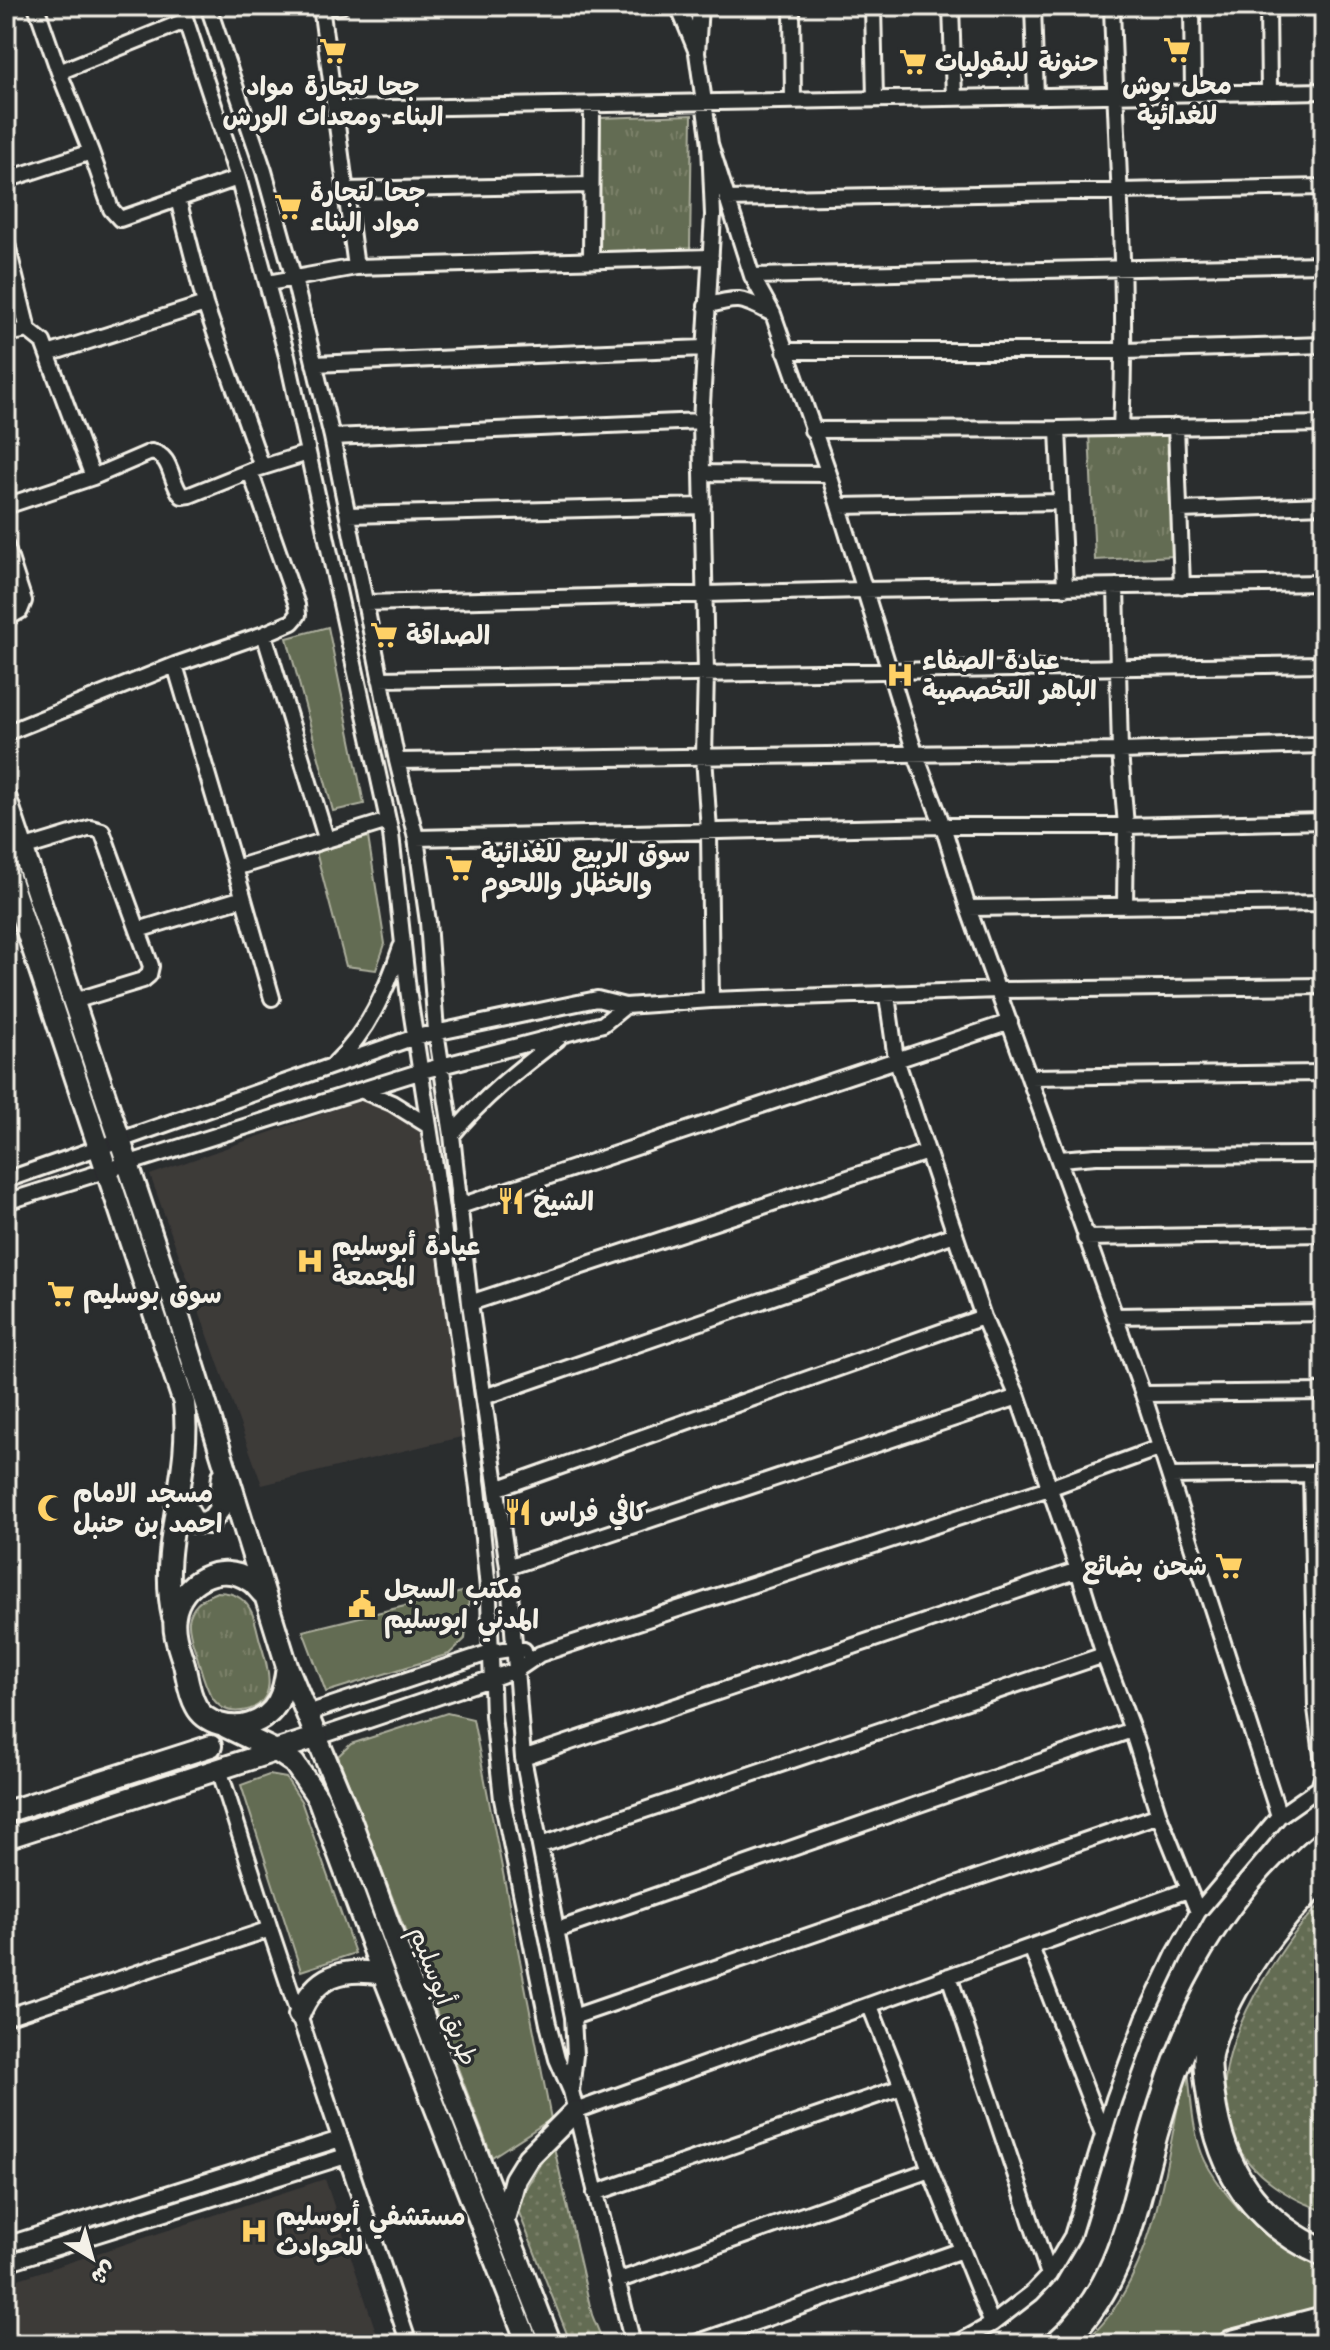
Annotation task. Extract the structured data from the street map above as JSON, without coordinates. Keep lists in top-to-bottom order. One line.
{"streets":{"main road":["طريق أبوسليم"]},"places":{"supermarket":["محل بوش للغدائية","جحا لتجارة مواد البناء ومعدات الورش","حنونة للبقوليات","جحا لتجارة مواد البناء","الصداقة","سوق الربيع للغذائية والخظار واللحوم","سوق بوسليم","شحن بضائع"],"hospital":["عيادة الصفاء الباهر التخصصية","عيادة أبوسليم المجمعة","مستشفي أبوسليم للحوادث"],"restaurant":["الشيخ","كافي فراس"],"mosque":["مسجد الامام احمد بن حنبل"],"public building":["مكتب السجل المدني ابوسليم"]},"north":"bottom right"}
